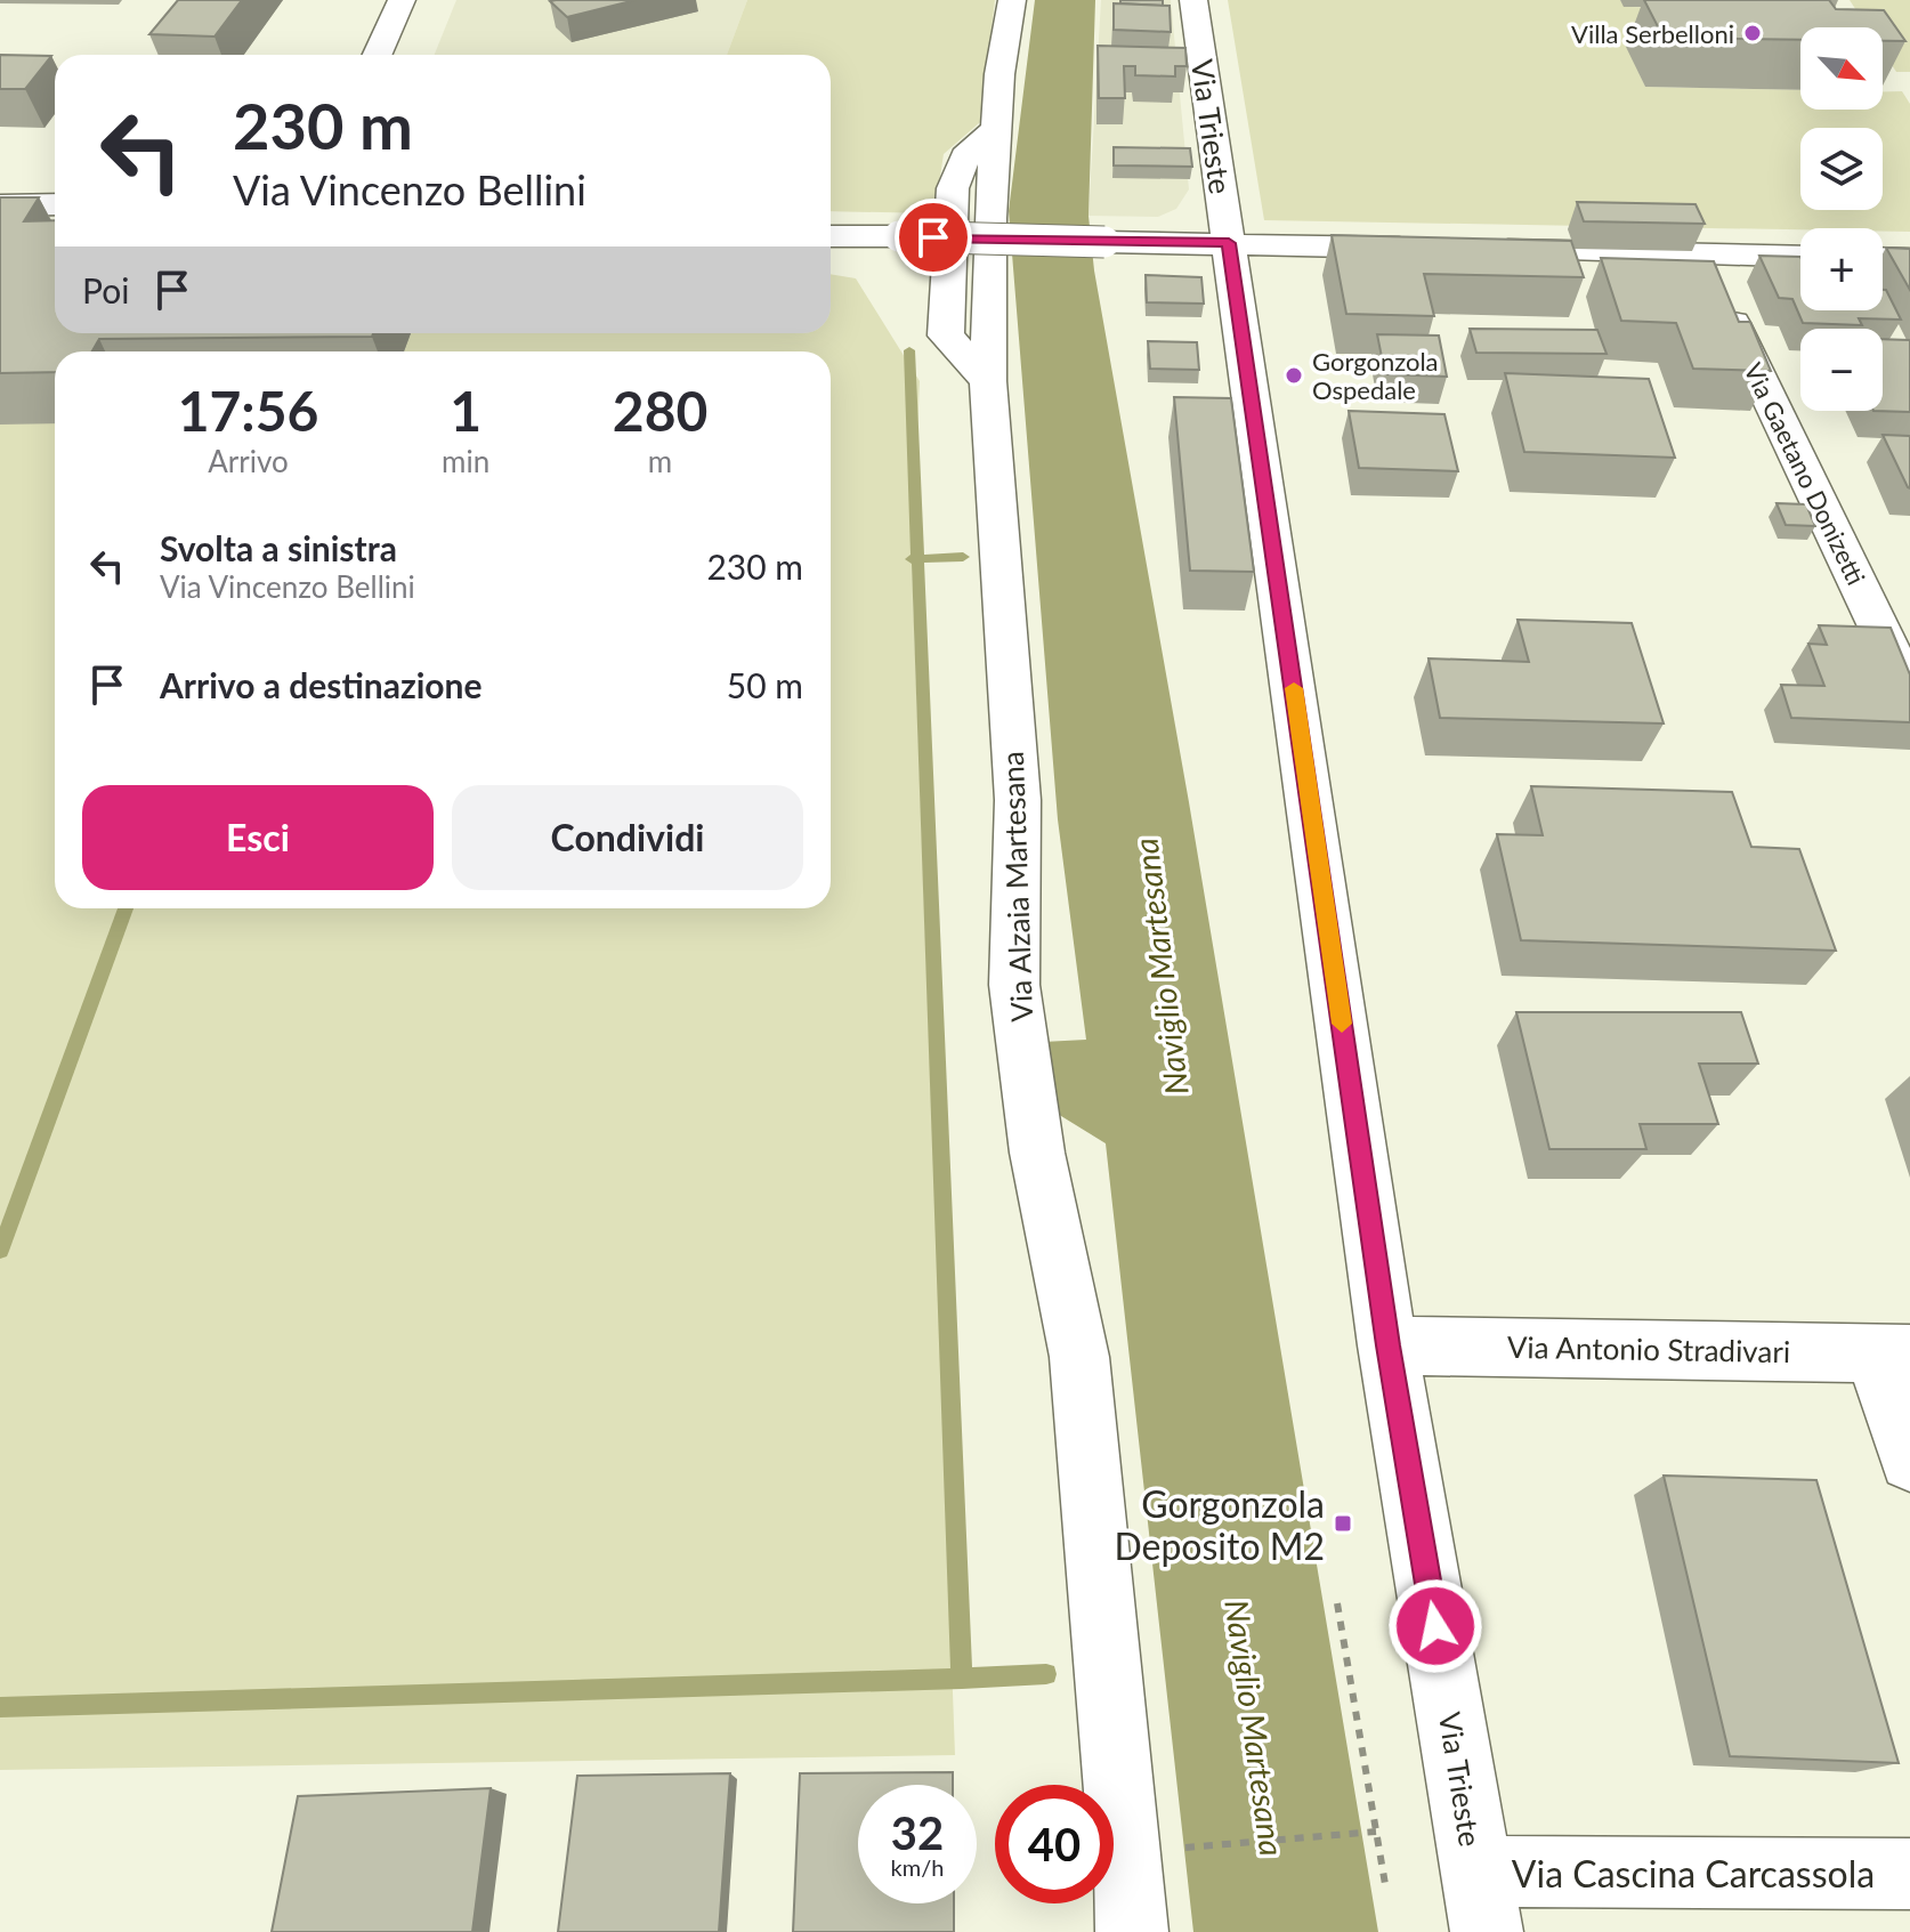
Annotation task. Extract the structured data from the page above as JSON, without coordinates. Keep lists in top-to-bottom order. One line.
{"streets":{"street":["Via Trieste","Via Gaetano Donizetti","Via Alzaia Martesana","Via Antonio Stradivari","Via Cascina Carcassola"]},"crossings":[["Via Trieste","Via Antonio Stradivari"],["Via Trieste","Via Cascina Carcassola"]],"water":["Naviglio Martesana"],"places":{"other":["Villa Serbelloni","Gorgonzola Ospedale"],"transit":["Gorgonzola Deposito M2"]},"north":"bottom right","page":{"map_buttons":["+","−"],"turn":["230 m","Via Vincenzo Bellini"],"then":"Poi","eta":["17:56","Arrivo","1","min","280","m"],"list":[{"name":"Svolta a sinistra","note":"Via Vincenzo Bellini","value":"230 m"},{"name":"Arrivo a destinazione","value":"50 m"}],"buttons":["Esci","Condividi"],"speed":"32 km/h","limit":"40"}}
